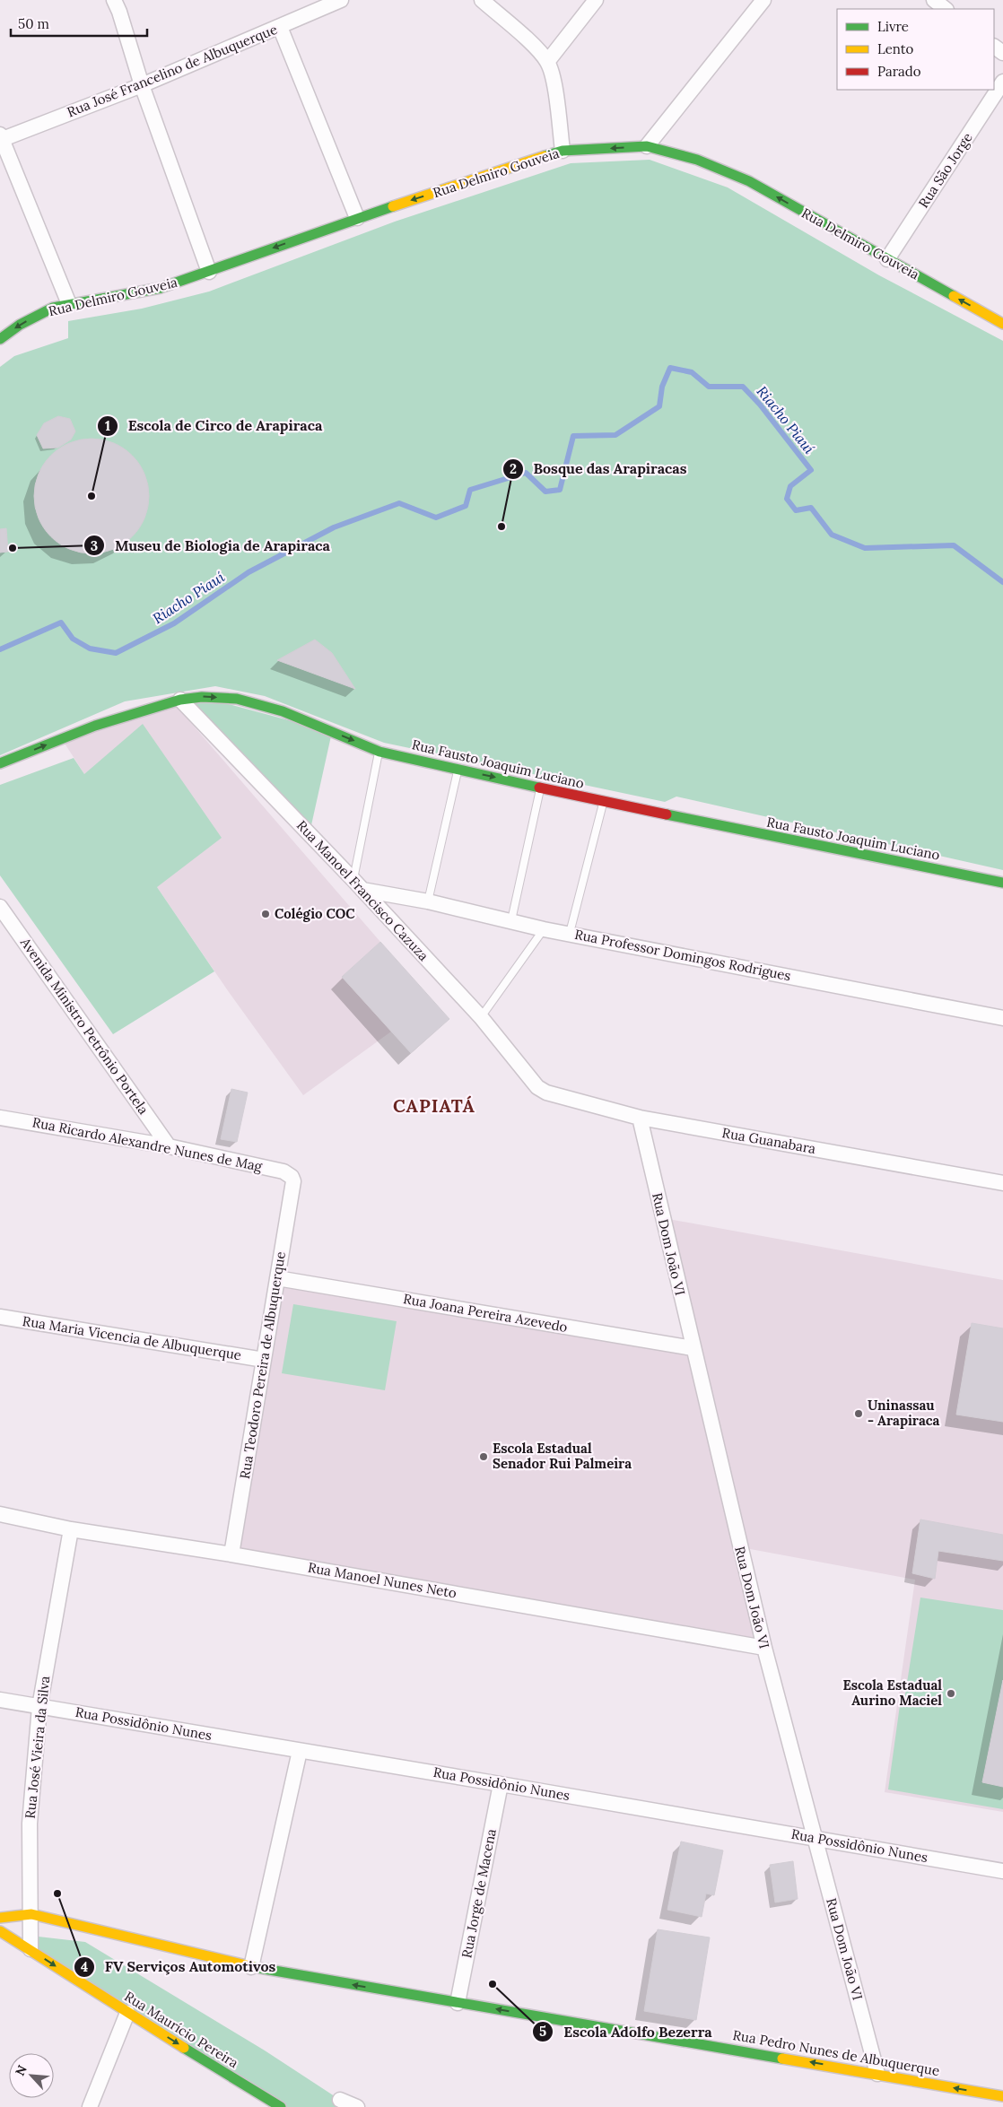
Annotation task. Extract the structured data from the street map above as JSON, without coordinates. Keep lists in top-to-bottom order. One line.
{"streets":{"street":["Rua José Francelino de Albuquerque","Rua São Jorge","Rua Delmiro Gouveia","Rua Fausto Joaquim Luciano","Rua Manoel Francisco Cazuza","Rua Professor Domingos Rodrigues","Avenida Ministro Petrônio Portela","Rua Guanabara","Rua Ricardo Alexandre Nunes de Mag","Rua Dom João VI","Rua Joana Pereira Azevedo","Rua Maria Vicencia de Albuquerque","Rua Teodoro Pereira de Albuquerque","Rua Manoel Nunes Neto","Rua Possidônio Nunes","Rua José Vieira da Silva","Rua Jorge de Macena","Rua Maurício Pereira","Rua Pedro Nunes de Albuquerque"]},"crossings":[["Rua São Jorge","Rua Delmiro Gouveia"],["Rua Fausto Joaquim Luciano","Rua Manoel Francisco Cazuza"],["Rua Manoel Francisco Cazuza","Rua Professor Domingos Rodrigues"],["Rua Manoel Francisco Cazuza","Rua Guanabara"],["Avenida Ministro Petrônio Portela","Rua Ricardo Alexandre Nunes de Mag"],["Rua Guanabara","Rua Dom João VI"],["Rua Ricardo Alexandre Nunes de Mag","Rua Teodoro Pereira de Albuquerque"],["Rua Dom João VI","Rua Joana Pereira Azevedo"],["Rua Dom João VI","Rua Manoel Nunes Neto"],["Rua Dom João VI","Rua Possidônio Nunes"],["Rua Dom João VI","Rua Pedro Nunes de Albuquerque"],["Rua Joana Pereira Azevedo","Rua Teodoro Pereira de Albuquerque"],["Rua Maria Vicencia de Albuquerque","Rua Teodoro Pereira de Albuquerque"],["Rua Teodoro Pereira de Albuquerque","Rua Manoel Nunes Neto"],["Rua Manoel Nunes Neto","Rua José Vieira da Silva"],["Rua Possidônio Nunes","Rua José Vieira da Silva"],["Rua Possidônio Nunes","Rua Jorge de Macena"],["Rua José Vieira da Silva","Rua Maurício Pereira"],["Rua José Vieira da Silva","Rua Pedro Nunes de Albuquerque"],["Rua Jorge de Macena","Rua Pedro Nunes de Albuquerque"]],"one_way":["Rua Delmiro Gouveia","Rua Fausto Joaquim Luciano","Rua Maurício Pereira","Rua Pedro Nunes de Albuquerque"],"districts":["CAPIATÁ"],"water":["Riacho Piauí"],"places":["Escola de Circo de Arapiraca","Bosque das Arapiracas","Museu de Biologia de Arapiraca","Colégio COC","Uninassau - Arapiraca","Escola Estadual Senador Rui Palmeira","Escola Estadual Aurino Maciel","FV Serviços Automotivos","Escola Adolfo Bezerra"],"legend":["Livre","Lento","Parado"],"scale_bar":"50 m","north":"top left"}
